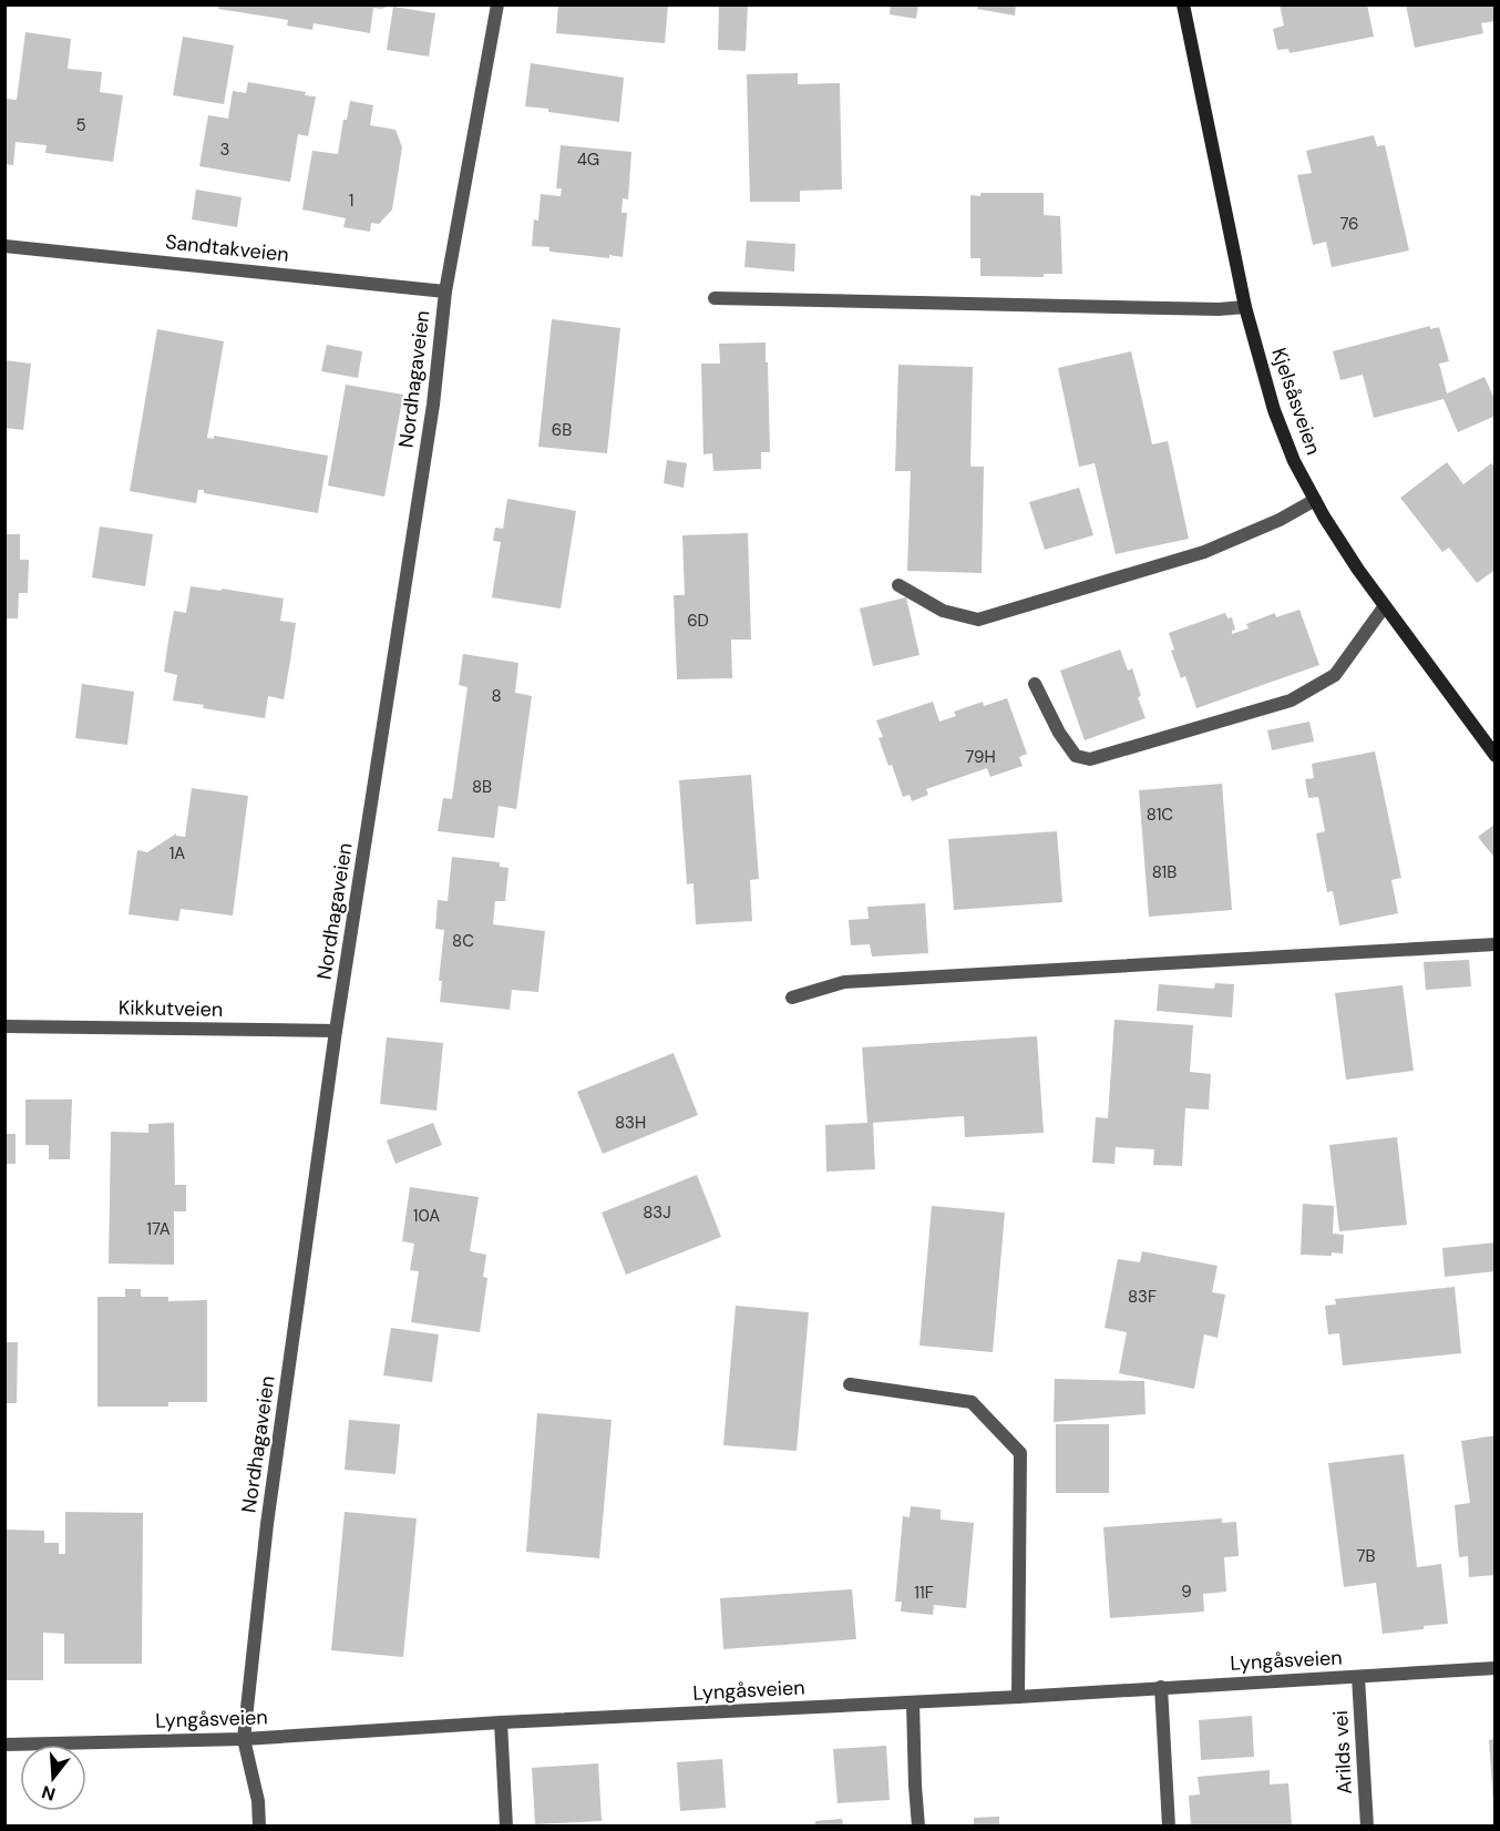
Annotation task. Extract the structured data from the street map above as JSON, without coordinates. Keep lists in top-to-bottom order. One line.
{"streets":{"street":["Sandtakveien","Nordhagaveien","Kjelsåsveien","Kikkutveien","Lyngåsveien","Arilds vei"]},"crossings":[["Sandtakveien","Nordhagaveien"],["Nordhagaveien","Kikkutveien"],["Nordhagaveien","Lyngåsveien"],["Lyngåsveien","Arilds vei"]],"house_numbers":["5","3","4G","1","76","6B","6D","8","79H","8B","81C","1A","81B","8C","83H","83J","10A","17A","83F","7B","9","11F"],"north":"bottom"}
